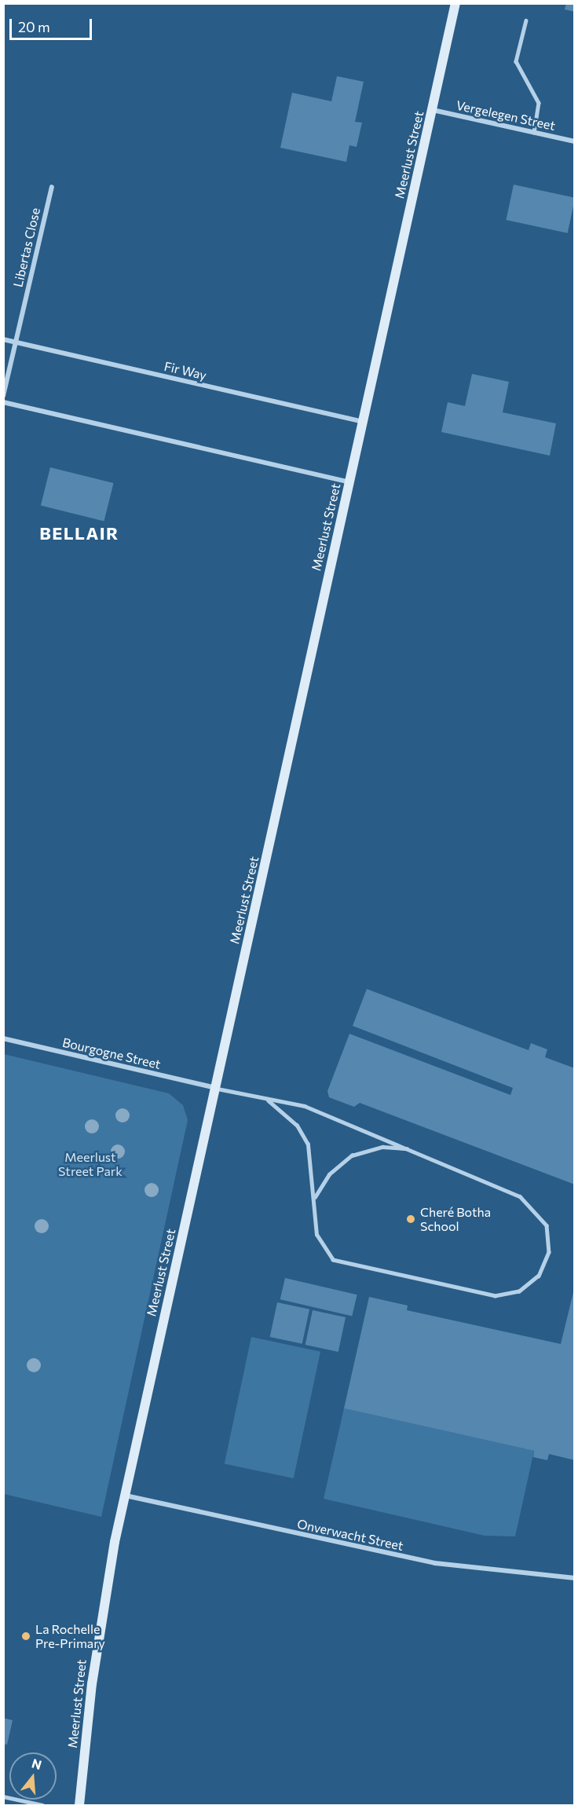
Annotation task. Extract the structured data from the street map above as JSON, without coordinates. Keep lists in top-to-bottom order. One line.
{"streets":{"street":["Vergelegen Street","Meerlust Street","Libertas Close","Fir Way","Bourgogne Street","Onverwacht Street"]},"crossings":[["Vergelegen Street","Meerlust Street"],["Meerlust Street","Fir Way"],["Meerlust Street","Bourgogne Street"],["Meerlust Street","Onverwacht Street"],["Libertas Close","Fir Way"]],"districts":["BELLAIR"],"parks":["Meerlust Street Park"],"places":["Cheré Botha School","La Rochelle Pre-Primary"],"scale_bar":"20 m","north":"top"}
